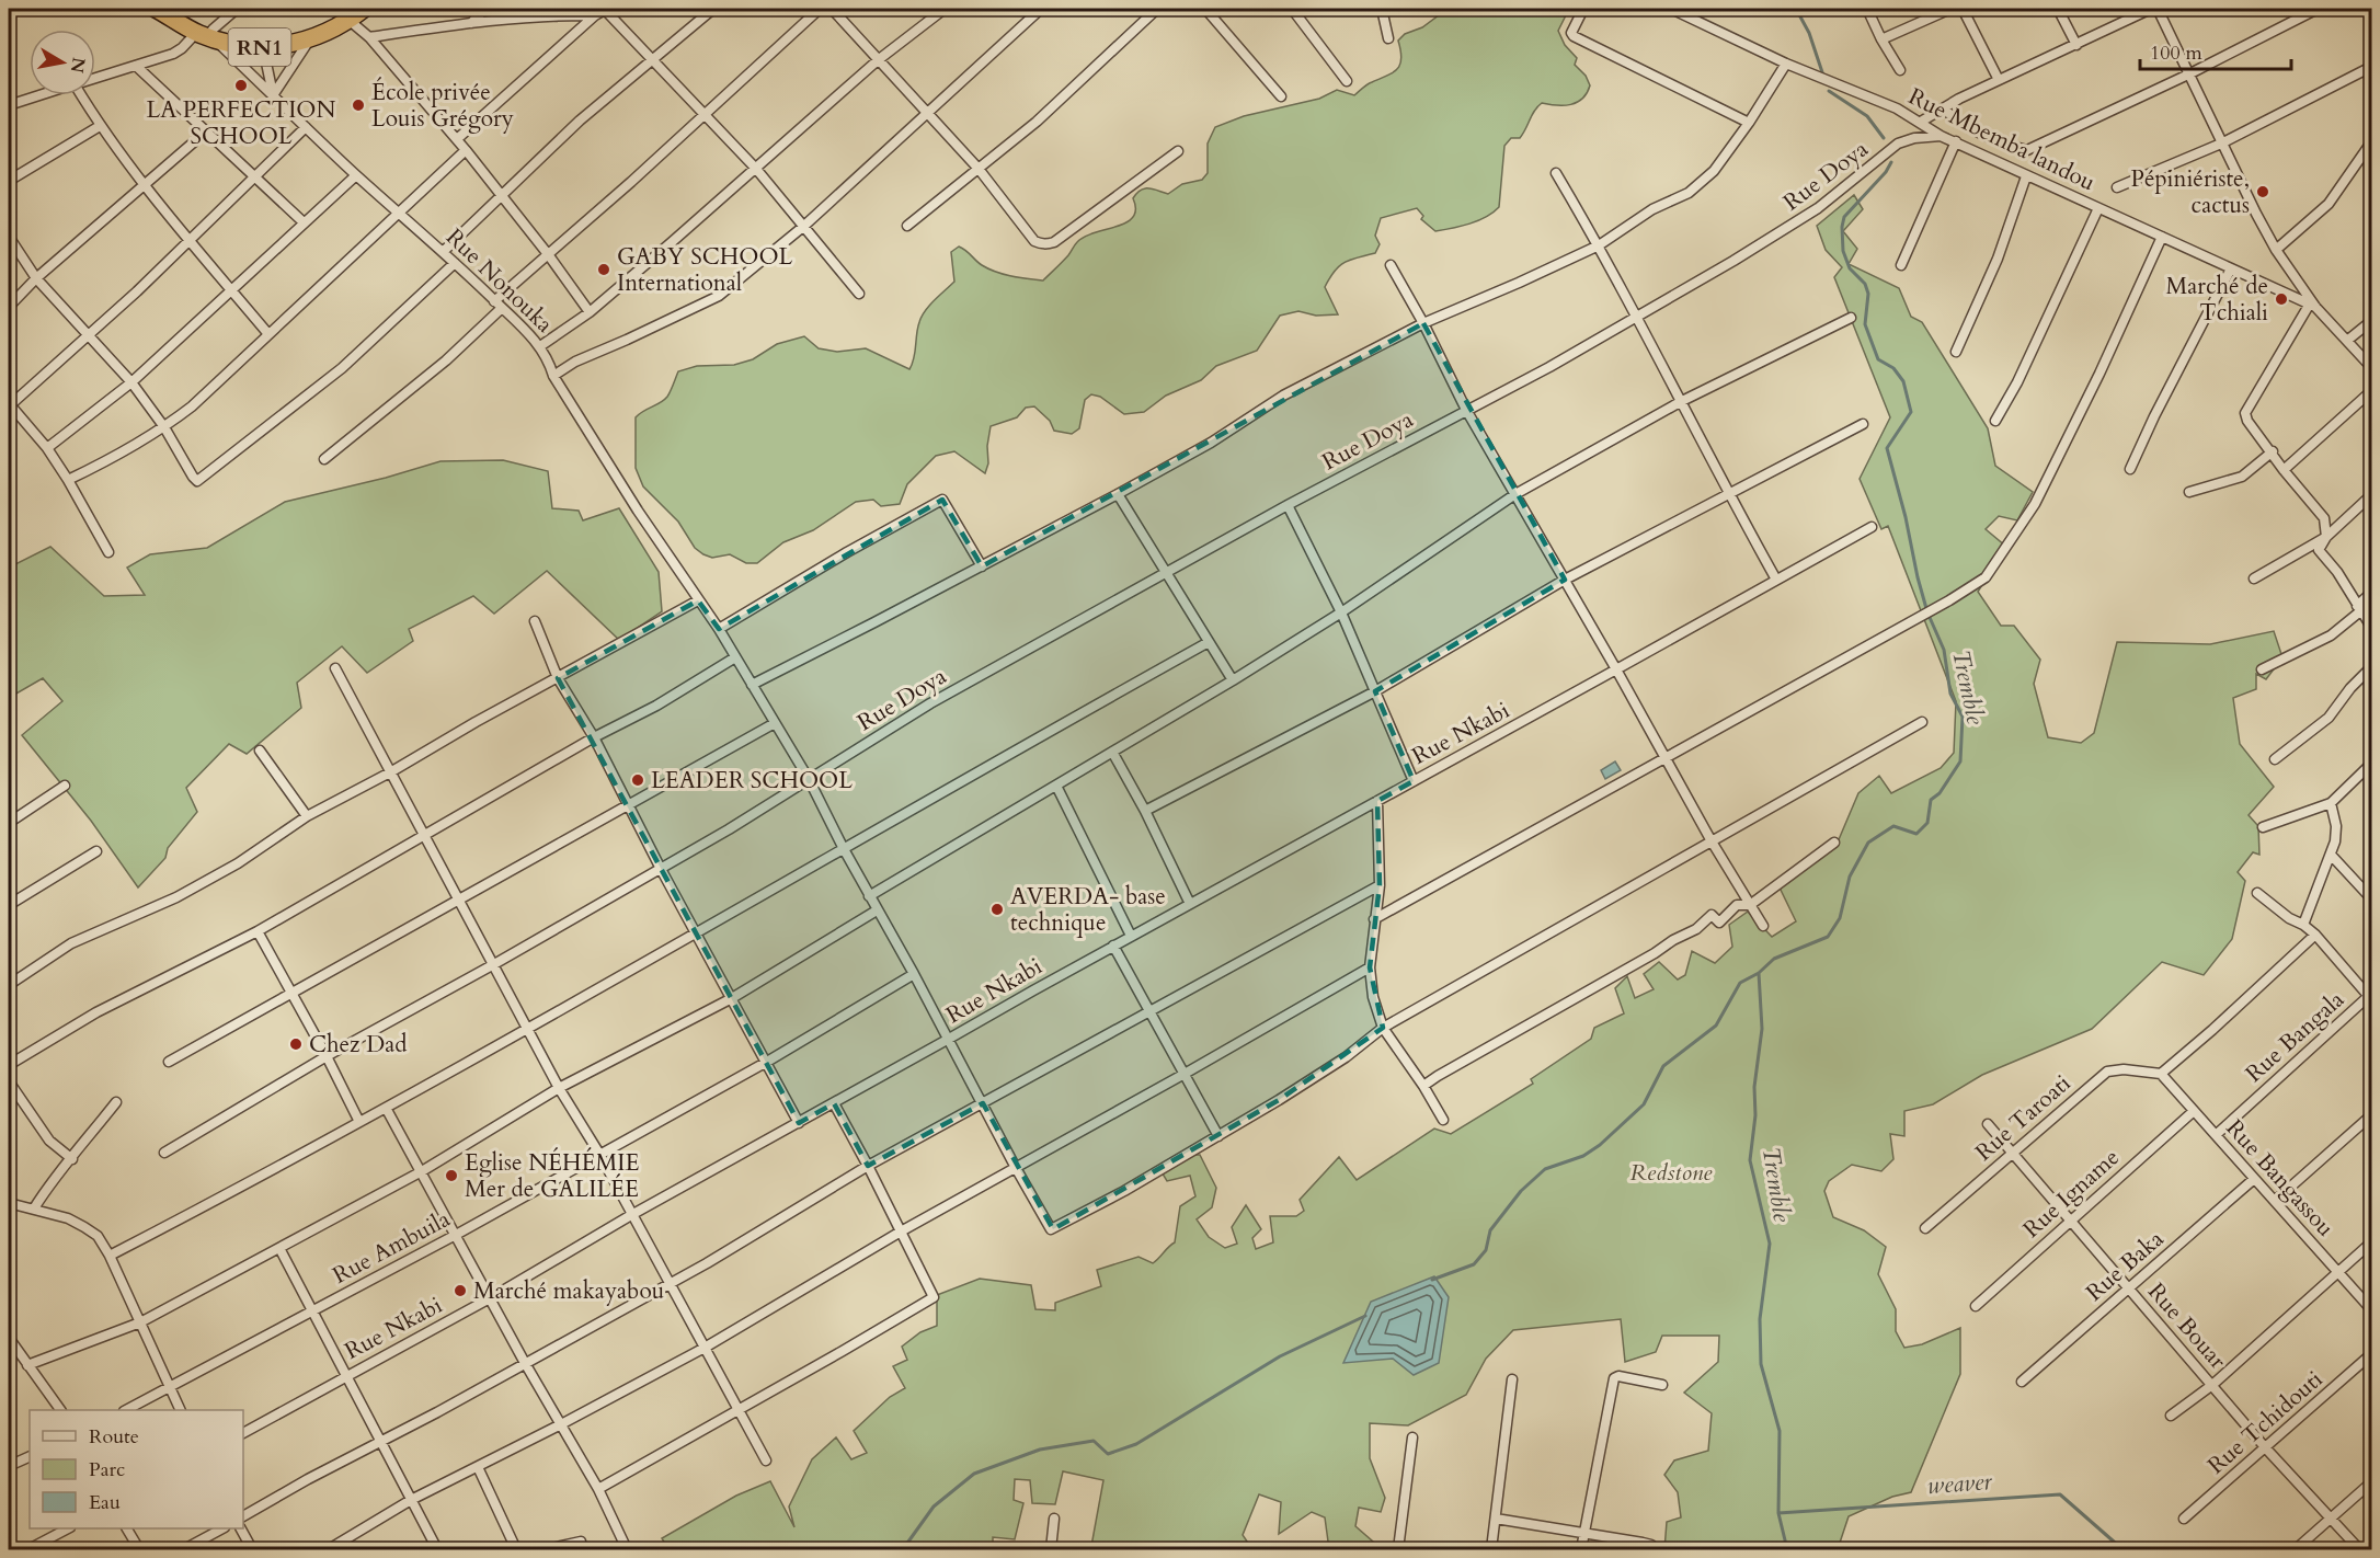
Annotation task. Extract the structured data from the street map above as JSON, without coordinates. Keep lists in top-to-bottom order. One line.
{"streets":{"highway":["RN1"],"street":["Rue Mbemba landou","Rue Doya","Rue Nonouka","Rue Nkabi","Rue Bangala","Rue Taroati","Rue Bangassou","Rue Igname","Rue Ambuila","Rue Baka","Rue Bouar","Rue Tchidouti"]},"crossings":[["RN1","Rue Nonouka"],["Rue Mbemba landou","Rue Doya"],["Rue Doya","Rue Nonouka"],["Rue Nonouka","Rue Nkabi"],["Rue Nonouka","Rue Ambuila"],["Rue Bangala","Rue Bangassou"],["Rue Taroati","Rue Bangassou"],["Rue Taroati","Rue Bouar"],["Rue Bangassou","Rue Igname"],["Rue Bangassou","Rue Baka"],["Rue Igname","Rue Bouar"],["Rue Baka","Rue Bouar"],["Rue Bouar","Rue Tchidouti"]],"water":["Tremble","weaver"],"parks":["Redstone"],"places":["LA PERFECTION SCHOOL","École privée Louis Grégory","Pépiniériste, cactus","GABY SCHOOL International","Marché de Tchiali","LEADER SCHOOL","AVERDA- base technique","Chez Dad","Eglise NÉHÉMIE Mer de GALILÉE","Marché makayabou"],"legend":["Route","Parc","Eau"],"scale_bar":"100 m","north":"right"}
